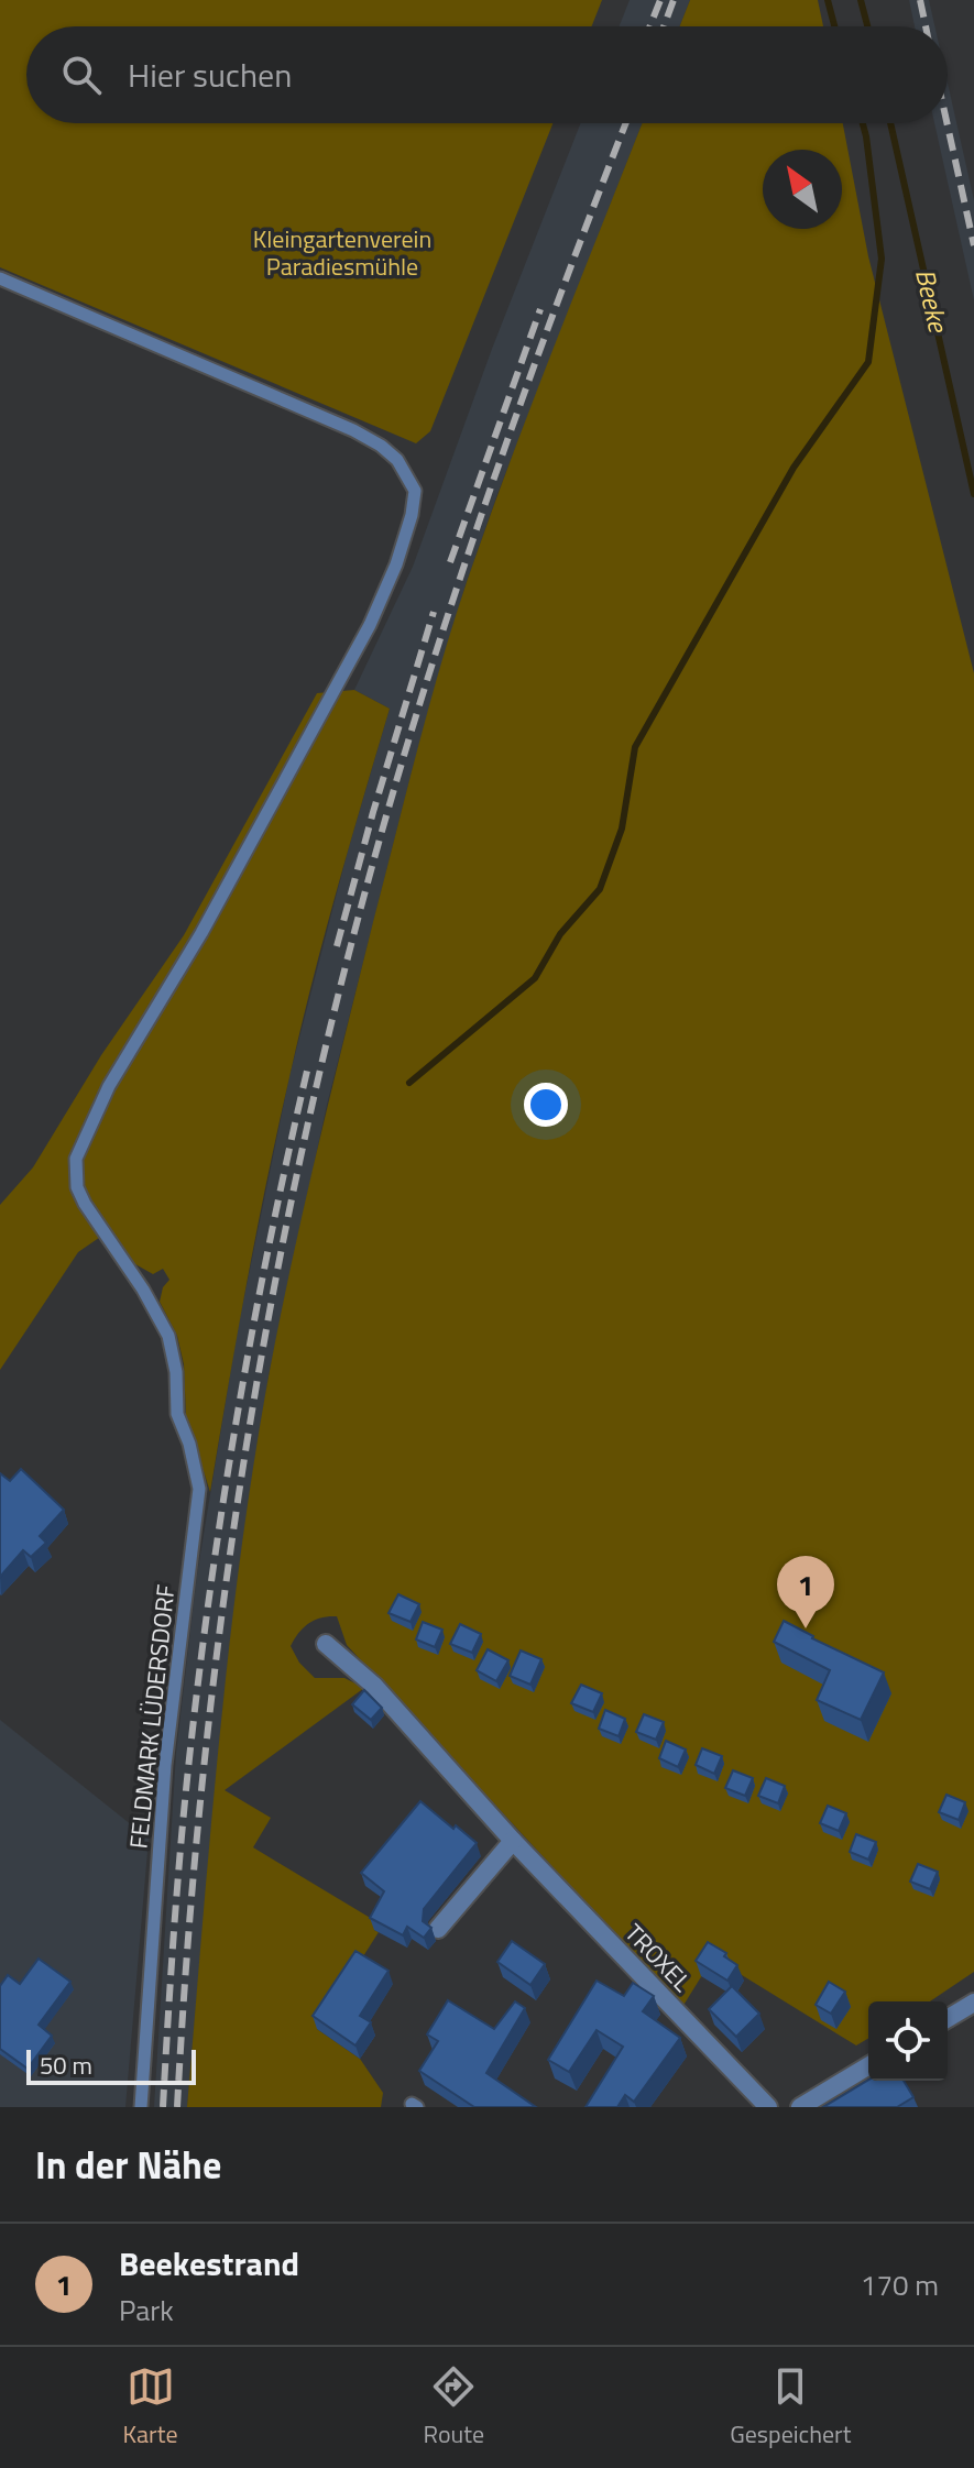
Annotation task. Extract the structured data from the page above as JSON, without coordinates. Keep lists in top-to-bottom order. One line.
{"streets":{"street":["TROXEL"],"lane":["FELDMARK LÜDERSDORF"]},"water":["Beeke"],"parks":["Kleingartenverein Paradiesmühle"],"scale_bar":"50 m","north":"top left","page":{"search":"Hier suchen","pins":"1","scale":"50 m","heading":"In der Nähe","list":[{"mark":"1","name":"Beekestrand","note":"Park","value":"170 m"}],"nav":["Karte","Route","Gespeichert"]}}
